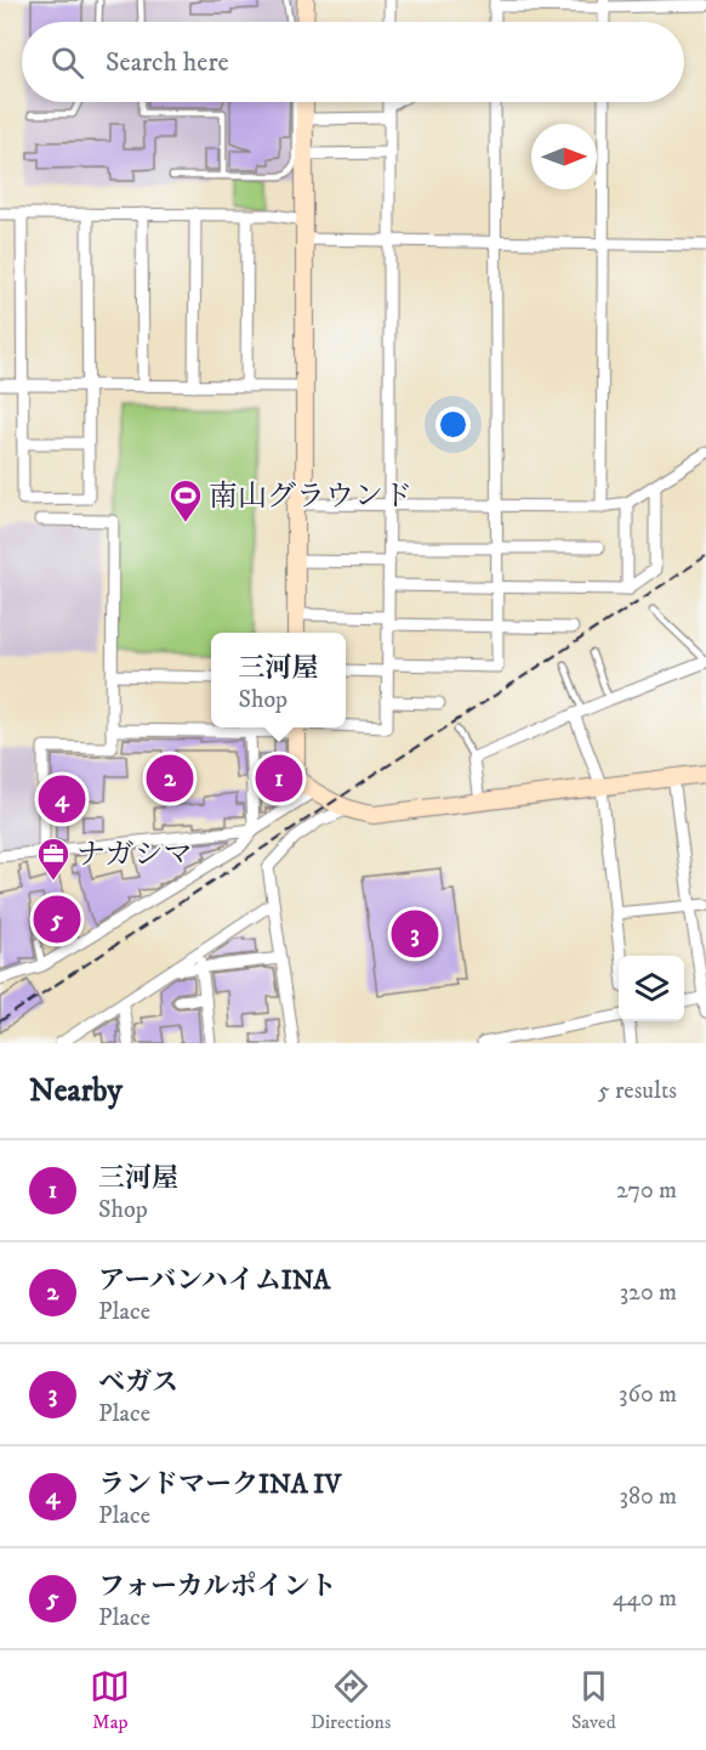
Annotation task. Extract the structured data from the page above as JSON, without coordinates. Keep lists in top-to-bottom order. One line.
{"places":{"sports":["南山グラウンド"],"office":["ナガシマ"]},"north":"right","page":{"search":"Search here","popup":["三河屋","Shop"],"pins":["1","2","4","5","3"],"heading":["Nearby","5 results"],"list":[{"mark":"1","name":"三河屋","note":"Shop","value":"270 m"},{"mark":"2","name":"アーバンハイムINA","note":"Place","value":"320 m"},{"mark":"3","name":"ベガス","note":"Place","value":"360 m"},{"mark":"4","name":"ランドマークINA IV","note":"Place","value":"380 m"},{"mark":"5","name":"フォーカルポイント","note":"Place","value":"440 m"}],"nav":["Map","Directions","Saved"]}}
